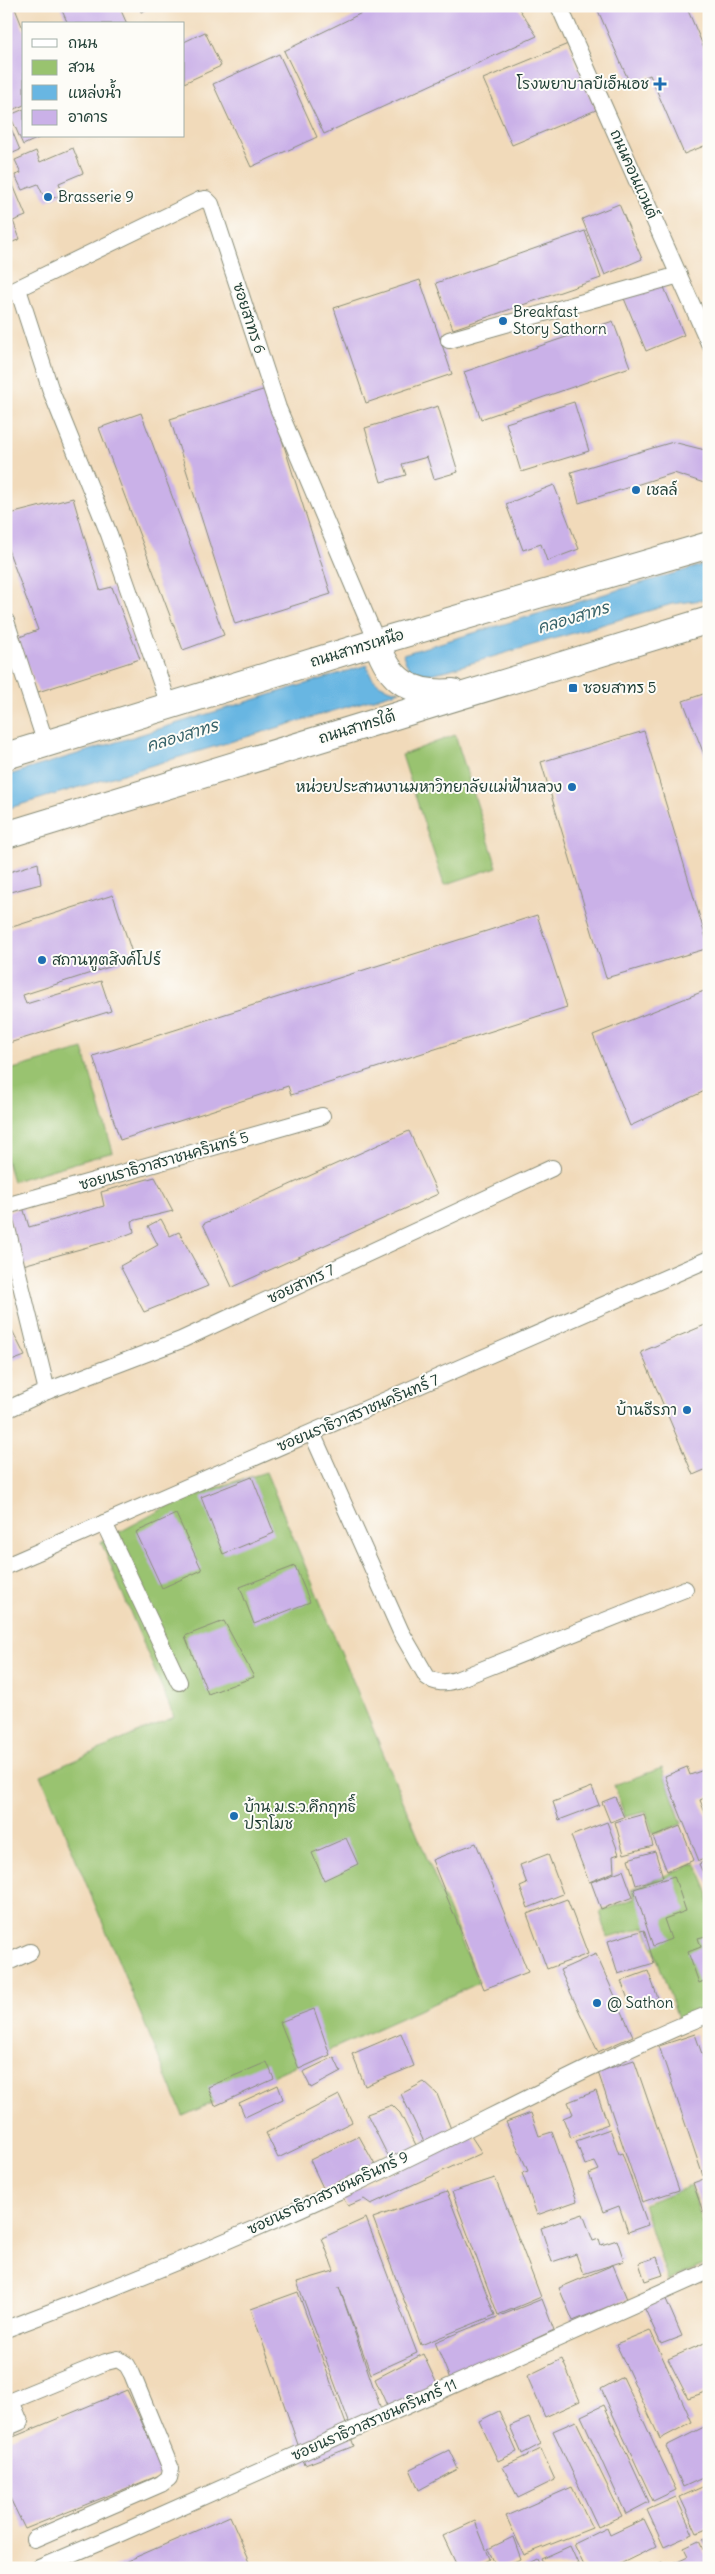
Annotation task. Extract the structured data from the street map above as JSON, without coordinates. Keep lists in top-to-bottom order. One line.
{"streets":{"main road":["ถนนสาทรเหนือ","ถนนสาทรใต้"],"street":["ถนนคอนแวนต์","ซอยสาทร 6","ซอยนราธิวาสราชนครินทร์ 5","ซอยสาทร 7","ซอยนราธิวาสราชนครินทร์ 7","ซอยนราธิวาสราชนครินทร์ 9","ซอยนราธิวาสราชนครินทร์ 11"]},"crossings":[["ซอยสาทร 6","ถนนสาทรเหนือ"]],"water":["คลองสาทร"],"places":{"health":["โรงพยาบาลบีเอ็นเอช"],"other":["Brasserie 9","Breakfast Story Sathorn","เชลล์","หน่วยประสานงานมหาวิทยาลัยแม่ฟ้าหลวง","สถานทูตสิงค์โปร์","บ้านธีรภา","บ้าน ม.ร.ว.คึกฤทธิ์ ปราโมช","@ Sathon"],"transit":["ซอยสาทร 5"]},"legend":["ถนน","สวน","แหล่งน้ำ","อาคาร"]}
